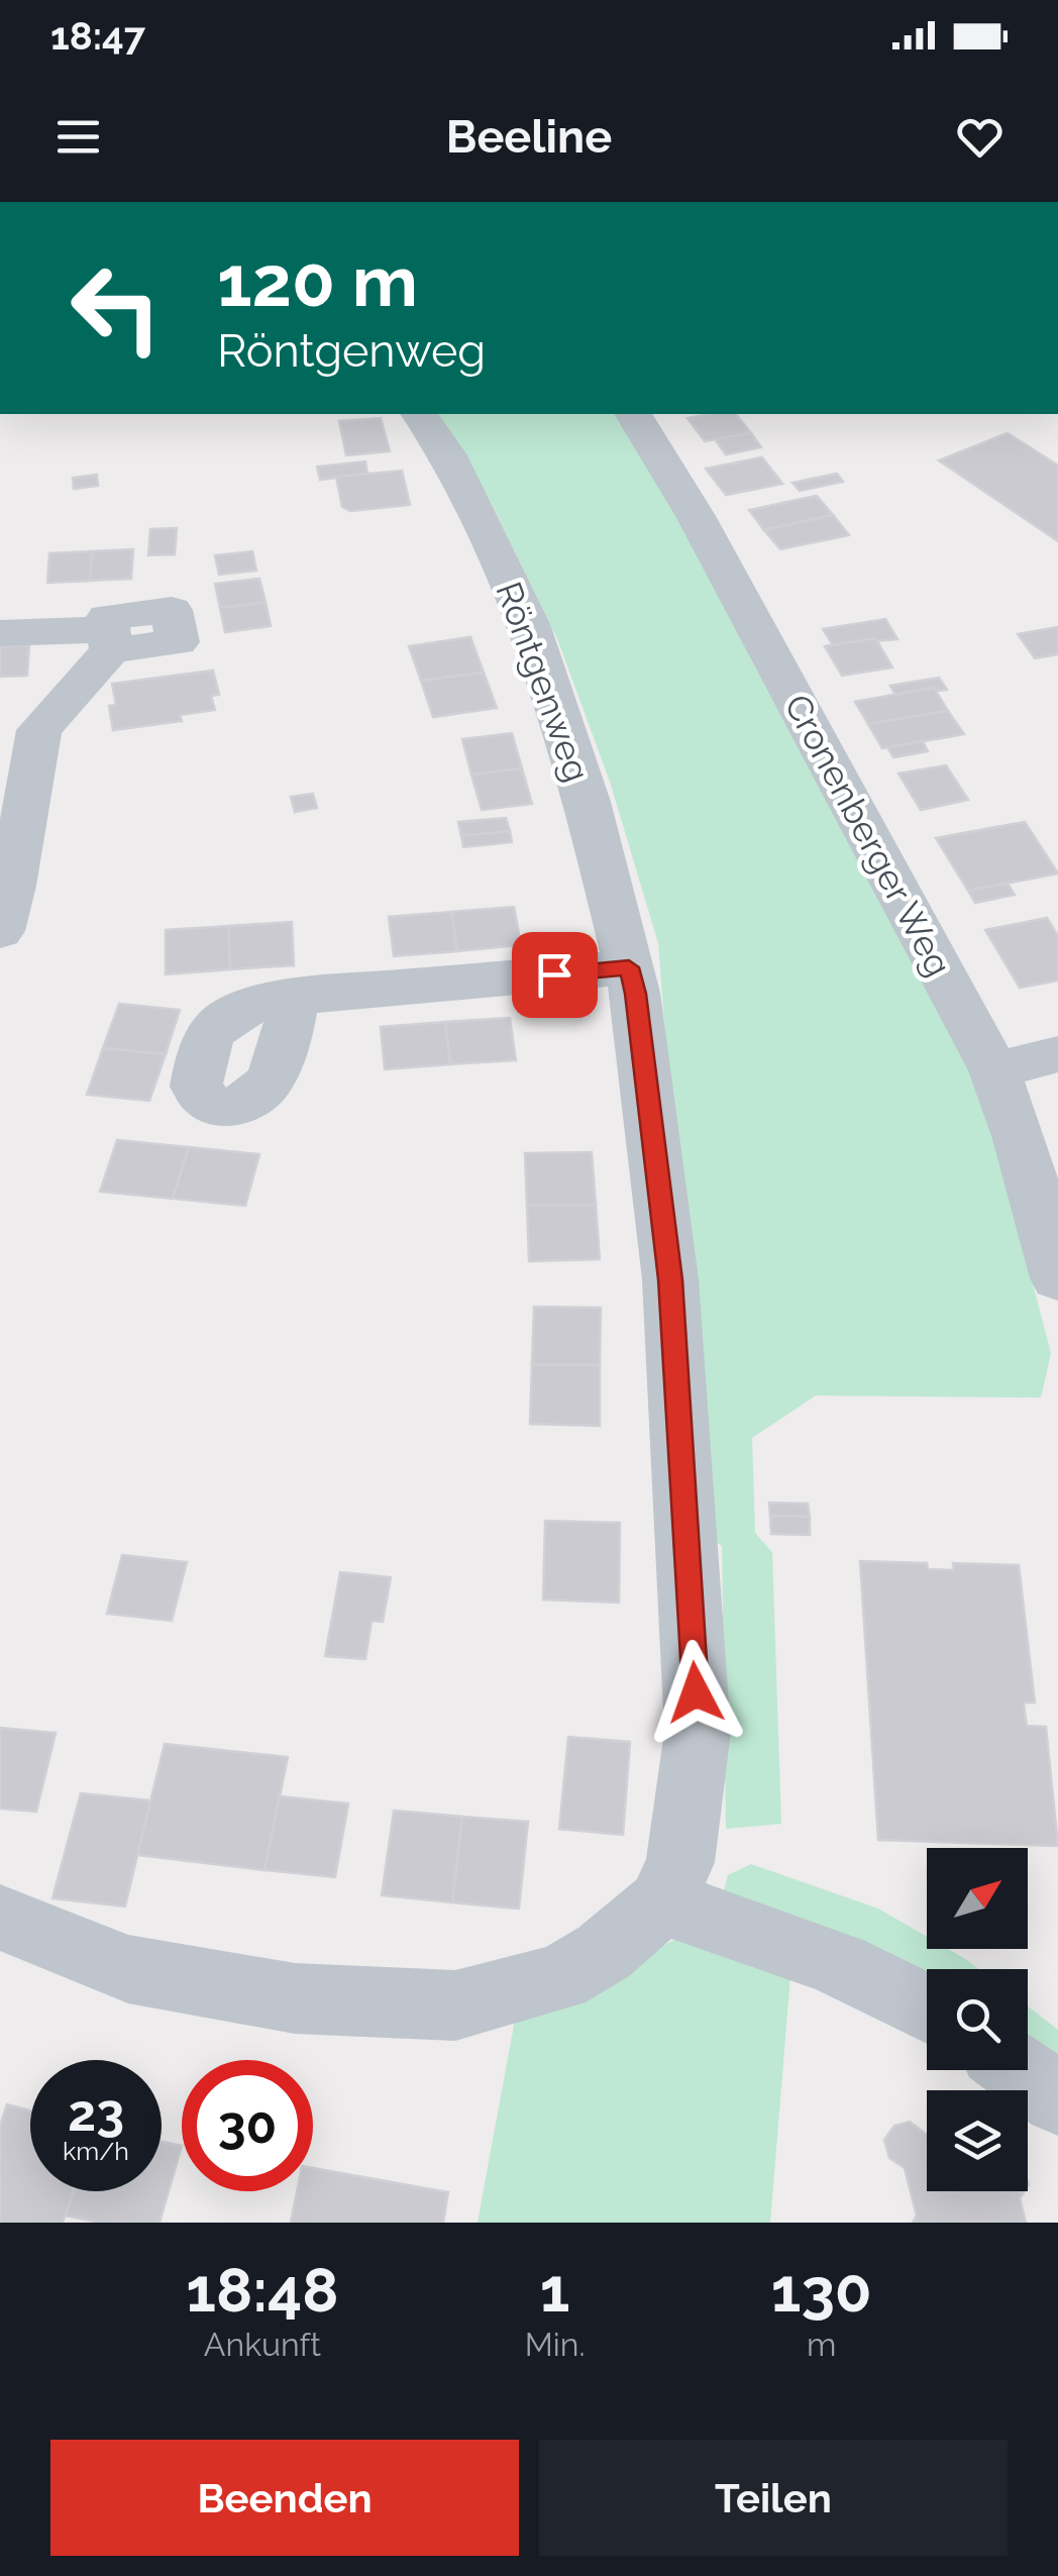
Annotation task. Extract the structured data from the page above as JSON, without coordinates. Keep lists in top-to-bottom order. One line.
{"streets":{"street":["Röntgenweg","Cronenberger Weg"]},"north":"top right","page":{"status":"18:47","header":"Beeline","turn":["120 m","Röntgenweg"],"speed":"23 km/h","limit":"30","eta":["18:48","Ankunft","1","Min.","130","m"],"buttons":["Beenden","Teilen"]}}
